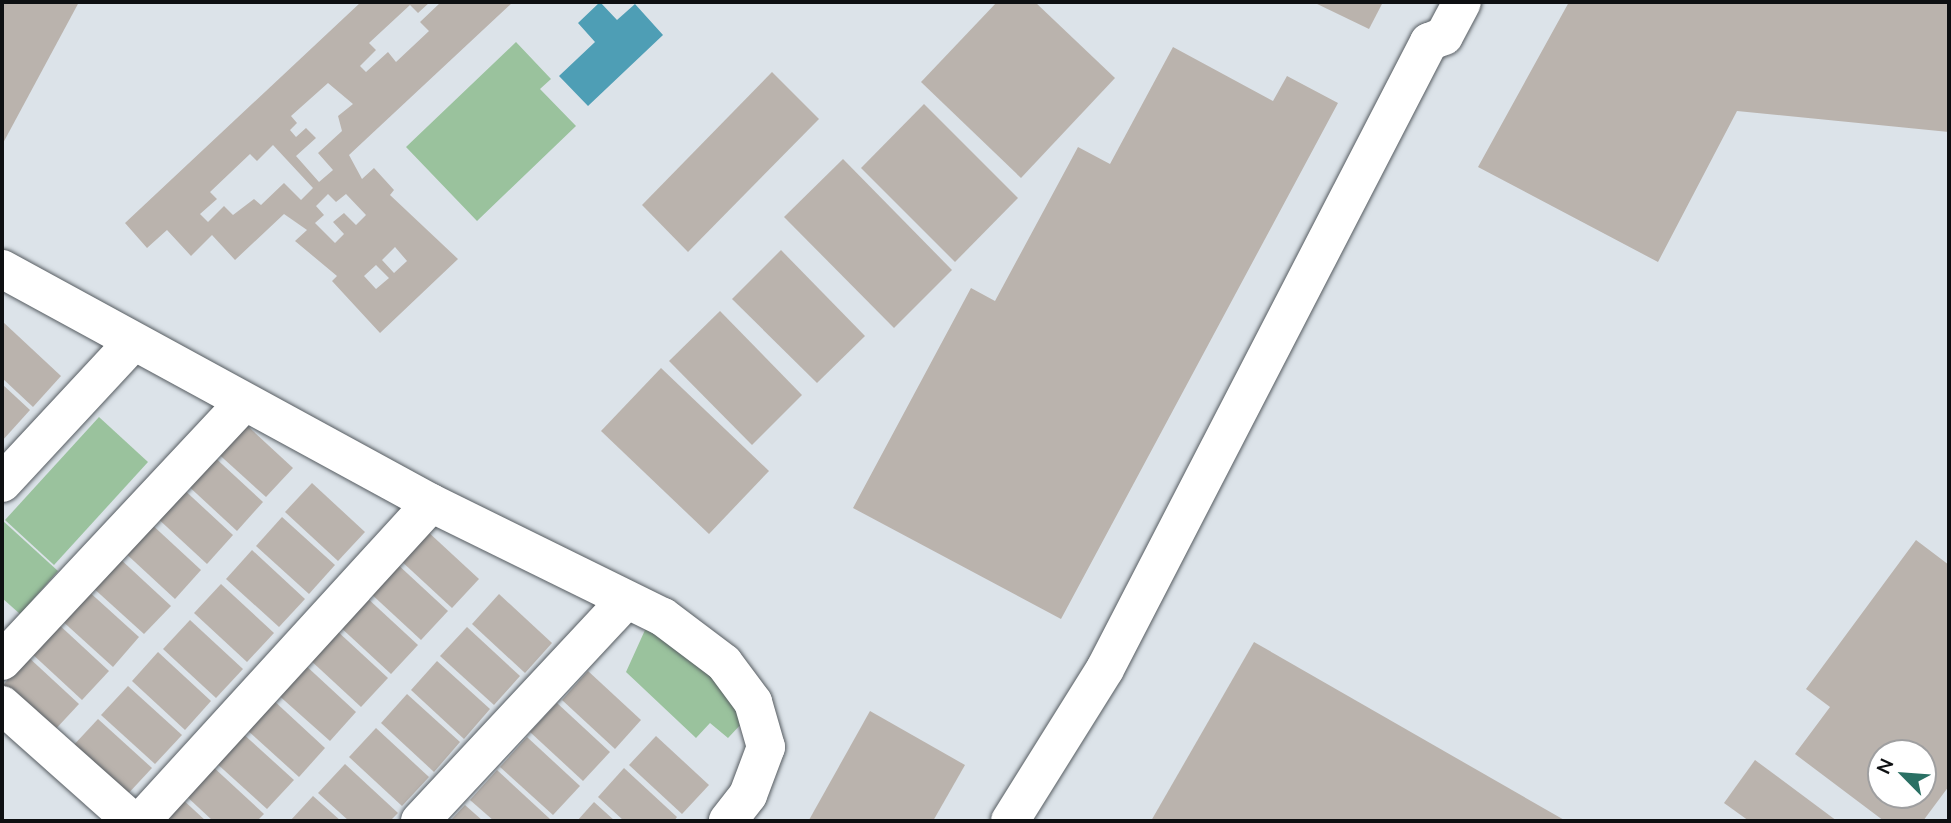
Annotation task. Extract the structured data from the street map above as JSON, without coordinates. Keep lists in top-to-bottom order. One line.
{"north":"top left"}
